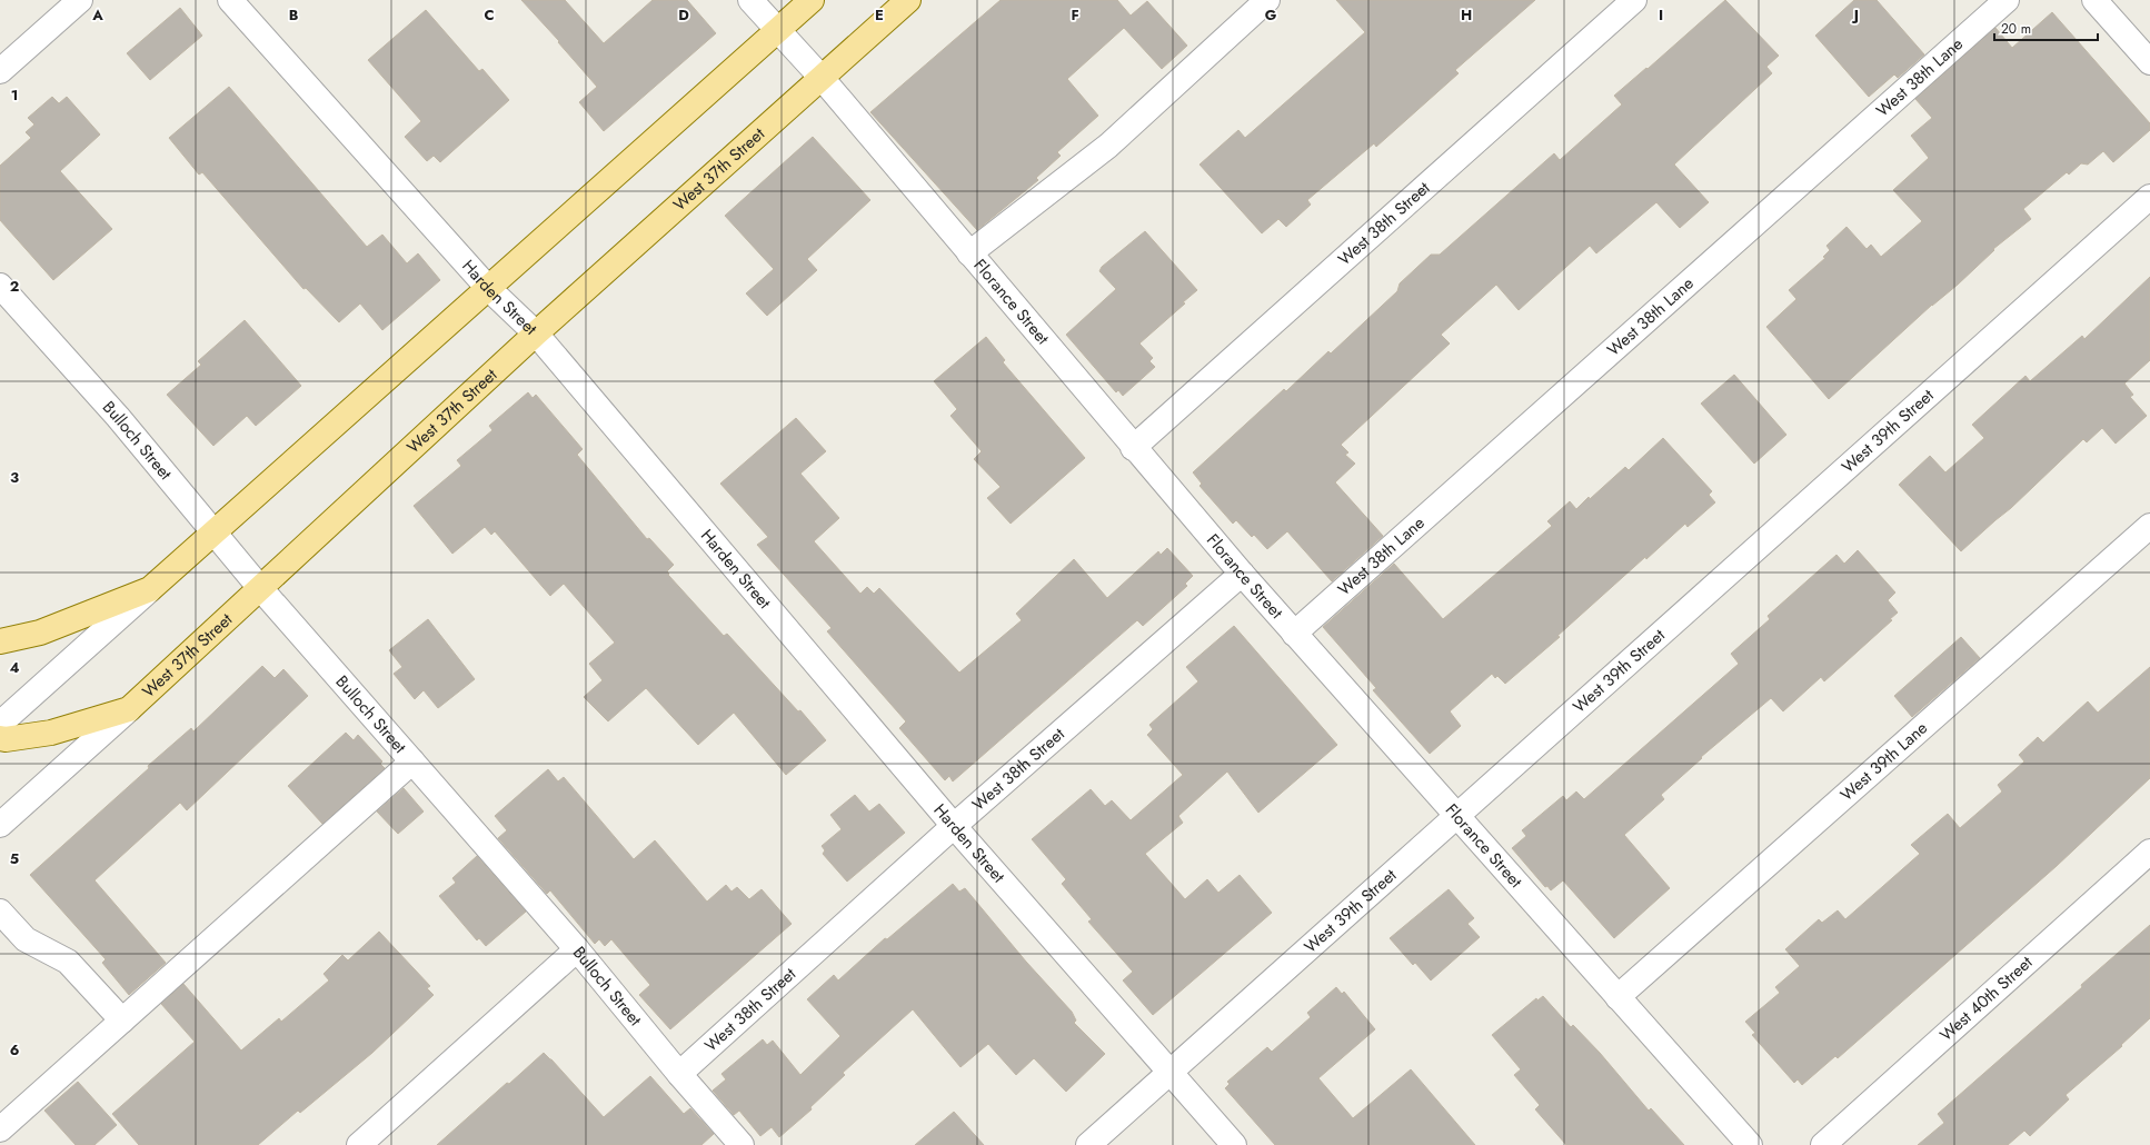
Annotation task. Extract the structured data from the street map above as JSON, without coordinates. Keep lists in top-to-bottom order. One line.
{"streets":{"main road":["West 37th Street"],"street":["West 38th Lane","West 38th Street","Harden Street","Florance Street","West 39th Street","Bulloch Street","West 39th Lane","West 40th Street"]},"crossings":[["West 38th Lane","Florance Street"],["West 37th Street","Harden Street"],["West 37th Street","Florance Street"],["West 37th Street","Bulloch Street"],["West 38th Street","Harden Street"],["West 38th Street","Florance Street"],["West 38th Street","Bulloch Street"],["Harden Street","West 39th Street"],["Florance Street","West 39th Street"],["Florance Street","West 39th Lane"]],"scale_bar":"20 m","grid":{"columns":["A","B","C","D","E","F","G","H","I","J"],"rows":["1","2","3","4","5","6"]}}
